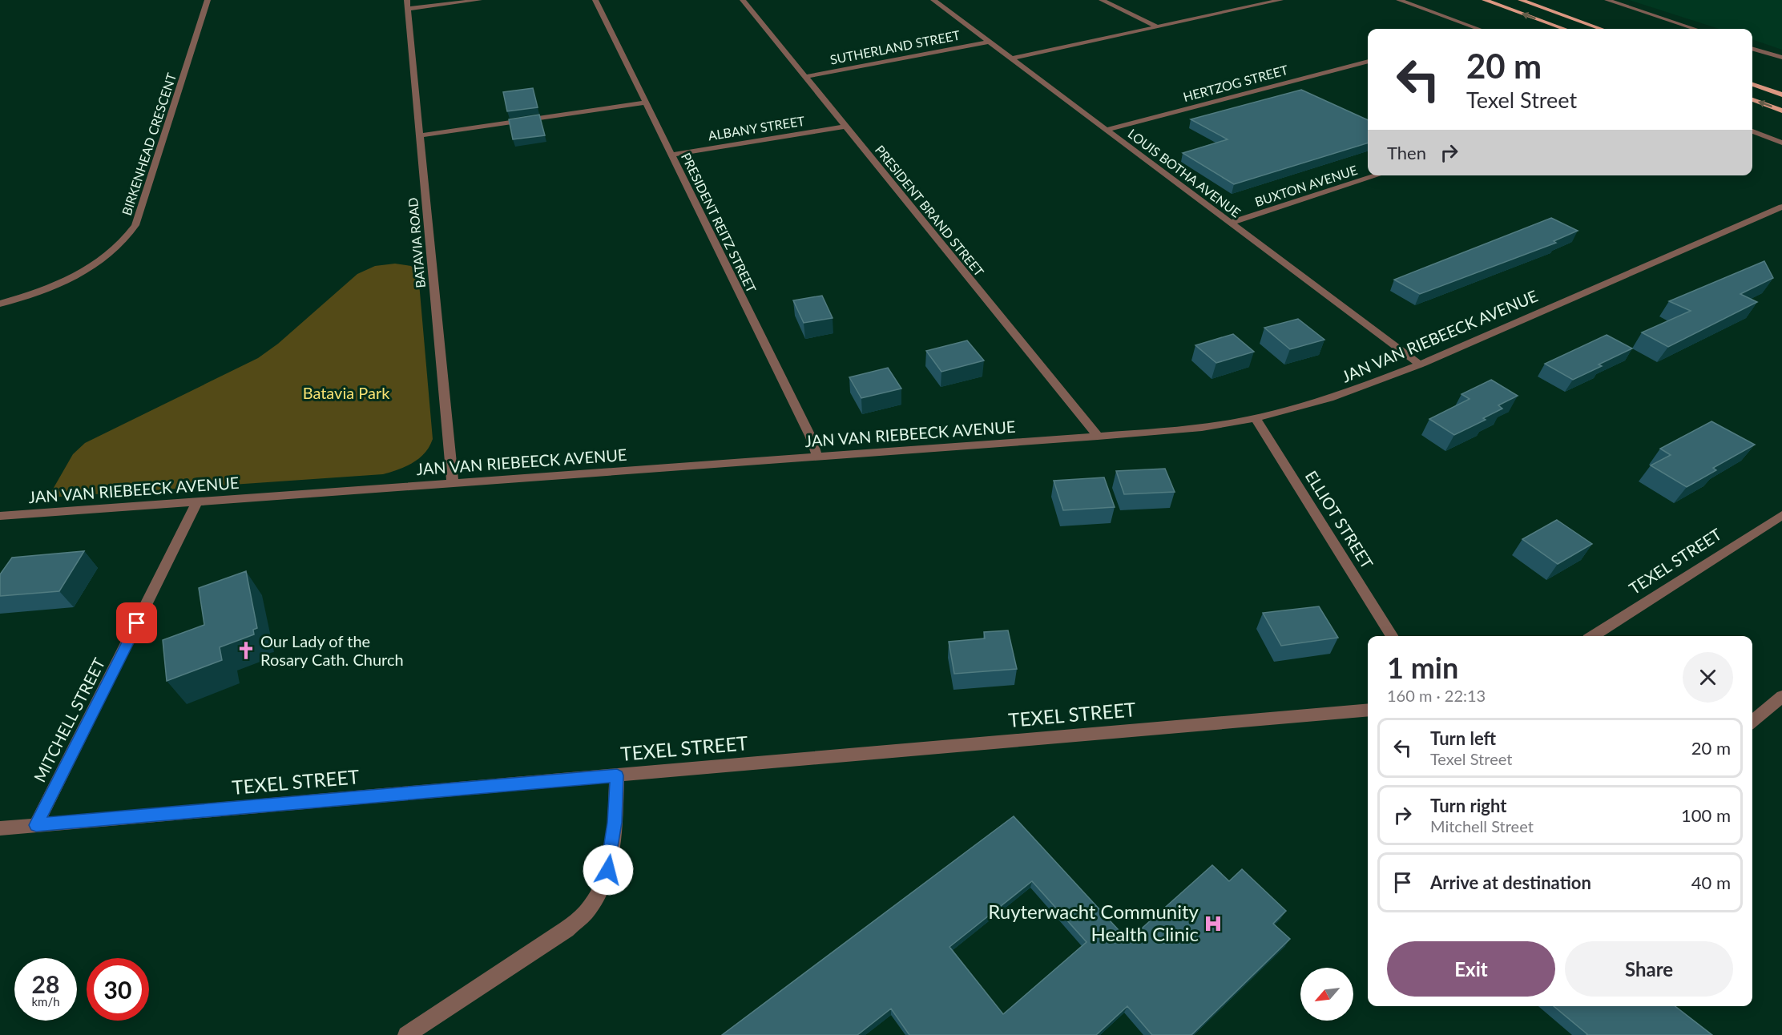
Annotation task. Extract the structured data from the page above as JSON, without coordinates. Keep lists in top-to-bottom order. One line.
{"streets":{"street":["SUTHERLAND STREET","HERTZOG STREET","ALBANY STREET","BIRKENHEAD CRESCENT","LOUIS BOTHA AVENUE","BUXTON AVENUE","PRESIDENT BRAND STREET","PRESIDENT REITZ STREET","BATAVIA ROAD","JAN VAN RIEBEECK AVENUE","ELLIOT STREET","TEXEL STREET","MITCHELL STREET"]},"crossings":[["SUTHERLAND STREET","LOUIS BOTHA AVENUE"],["SUTHERLAND STREET","PRESIDENT BRAND STREET"],["HERTZOG STREET","LOUIS BOTHA AVENUE"],["ALBANY STREET","PRESIDENT BRAND STREET"],["ALBANY STREET","PRESIDENT REITZ STREET"],["LOUIS BOTHA AVENUE","BUXTON AVENUE"],["LOUIS BOTHA AVENUE","JAN VAN RIEBEECK AVENUE"],["PRESIDENT BRAND STREET","JAN VAN RIEBEECK AVENUE"],["PRESIDENT REITZ STREET","JAN VAN RIEBEECK AVENUE"],["BATAVIA ROAD","JAN VAN RIEBEECK AVENUE"],["JAN VAN RIEBEECK AVENUE","ELLIOT STREET"],["JAN VAN RIEBEECK AVENUE","MITCHELL STREET"],["TEXEL STREET","MITCHELL STREET"]],"parks":["Batavia Park"],"places":{"church":["Our Lady of the Rosary Cath. Church"],"hospital":["Ruyterwacht Community Health Clinic"]},"north":"bottom left","page":{"turn":["20 m","Texel Street"],"then":"Then","heading":["1 min","160 m · 22:13"],"list":[{"name":"Turn left","note":"Texel Street","value":"20 m"},{"name":"Turn right","note":"Mitchell Street","value":"100 m"},{"name":"Arrive at destination","value":"40 m"}],"buttons":["Exit","Share"],"speed":"28 km/h","limit":"30"}}
